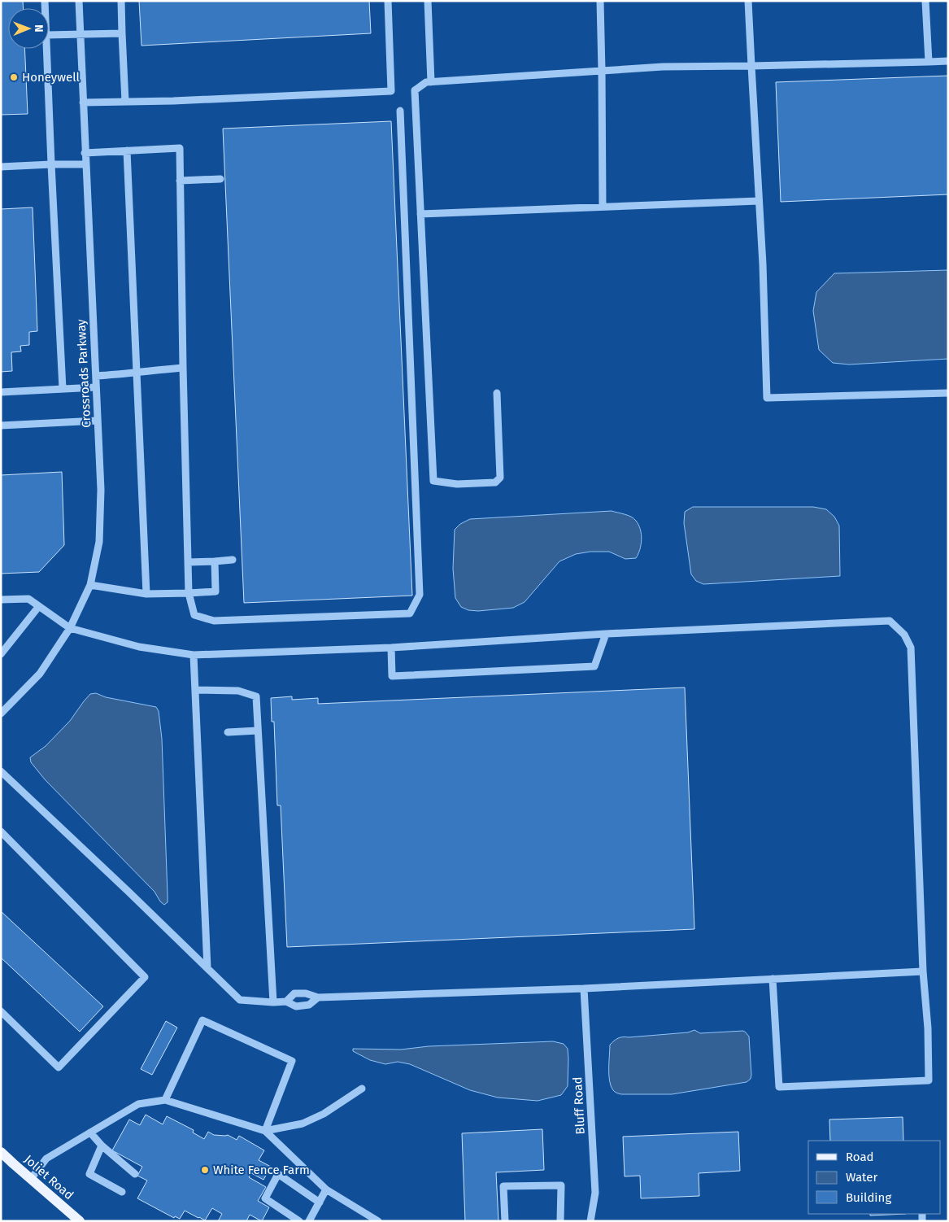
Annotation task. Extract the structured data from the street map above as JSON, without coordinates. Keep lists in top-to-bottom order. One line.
{"streets":{"main road":["Joliet Road"],"street":["Crossroads Parkway","Bluff Road"]},"places":["Honeywell","White Fence Farm"],"legend":["Road","Water","Building"],"north":"right"}
